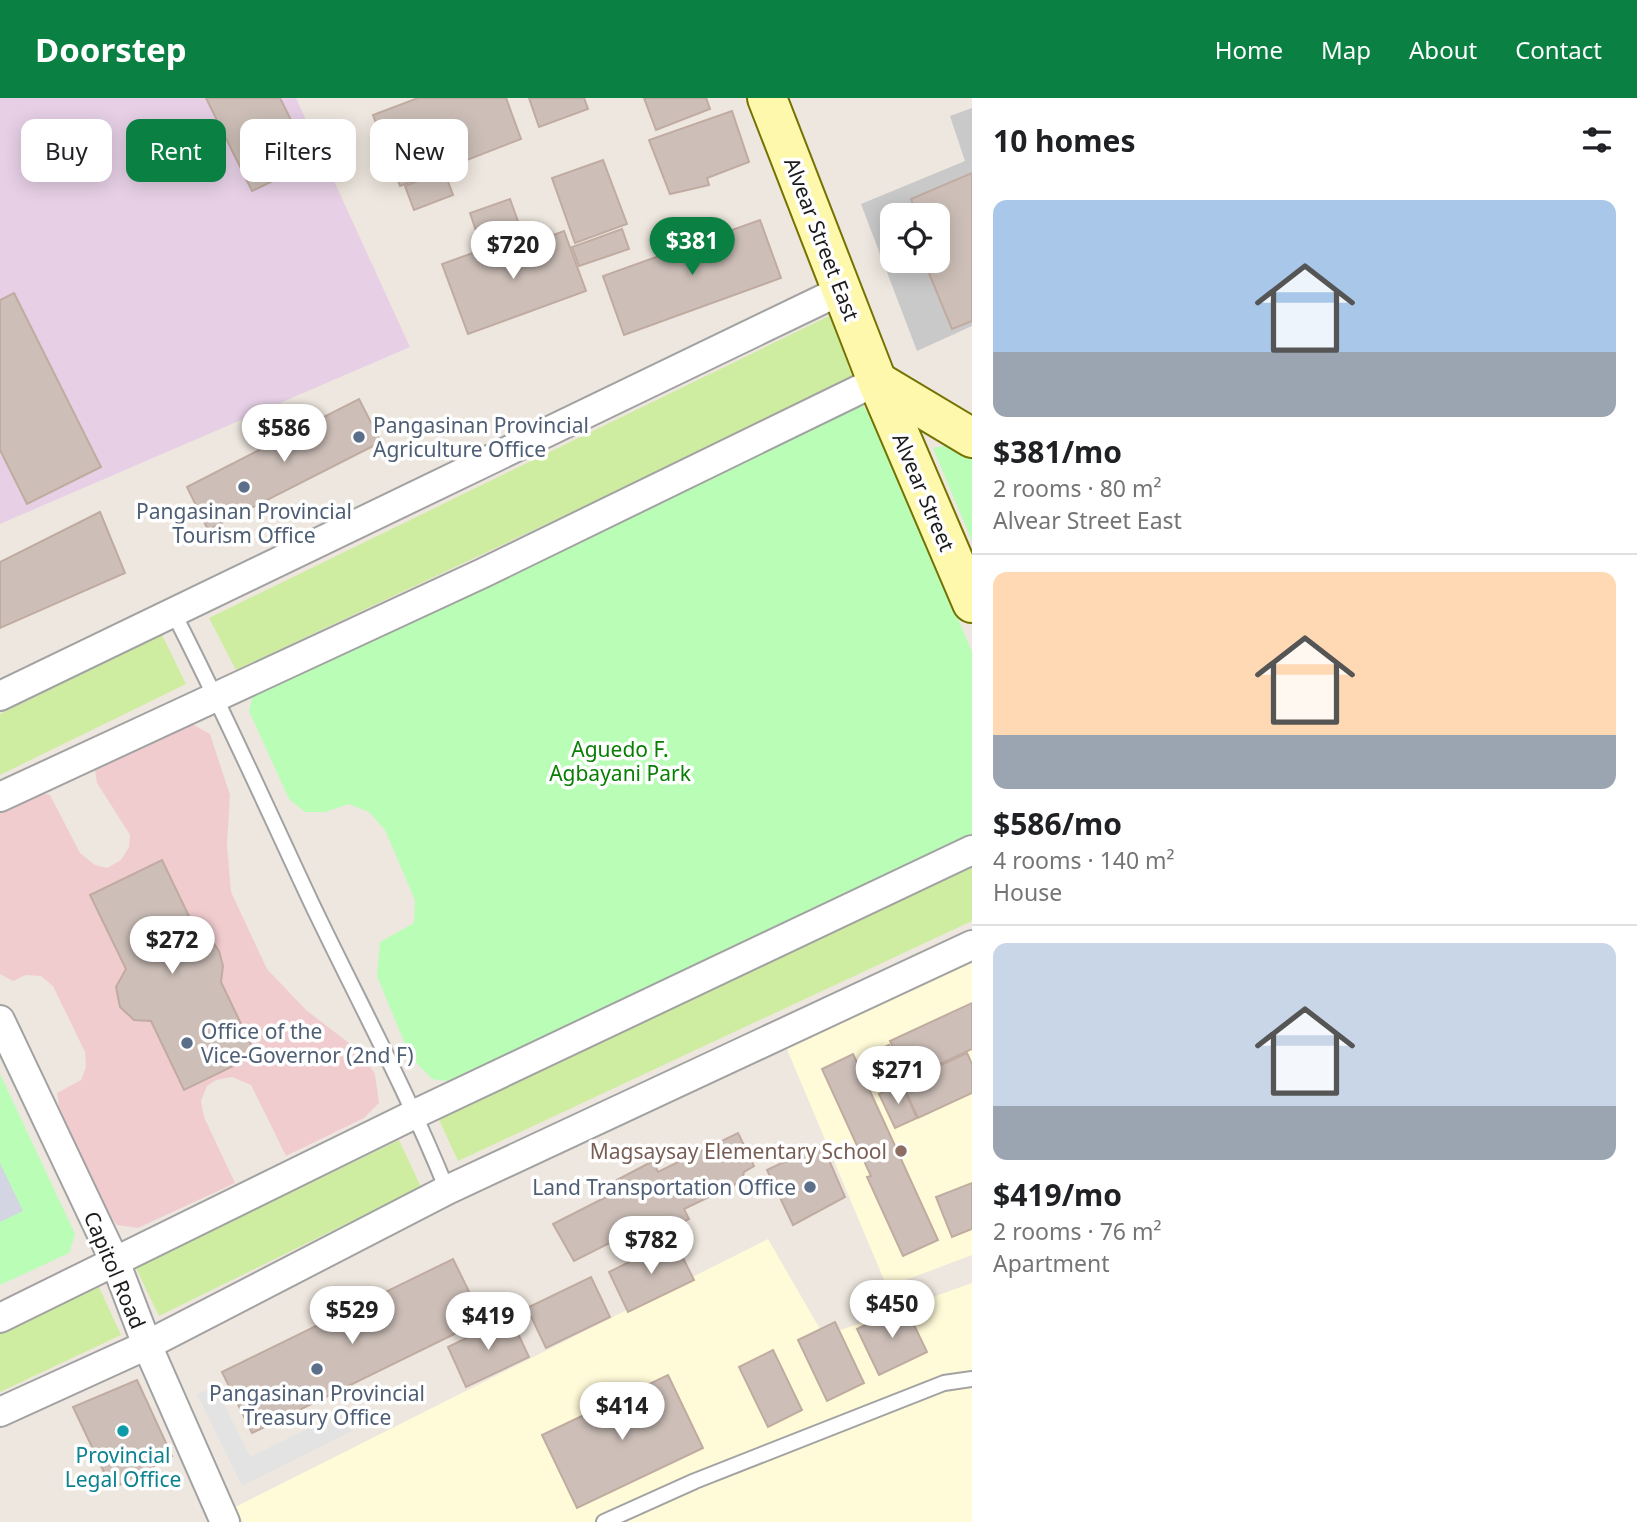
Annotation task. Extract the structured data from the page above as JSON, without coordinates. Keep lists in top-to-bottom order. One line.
{"streets":{"street":["Alvear Street East","Alvear Street","Capitol Road"]},"crossings":[["Alvear Street East","Alvear Street"]],"parks":["Aguedo F. Agbayani Park"],"places":["Pangasinan Provincial Agriculture Office","Pangasinan Provincial Tourism Office","Office of the Vice-Governor (2nd F)","Magsaysay Elementary School","Land Transportation Office","Pangasinan Provincial Treasury Office","Provincial Legal Office"],"page":{"header":"Doorstep","nav":["Home","Map","About","Contact"],"heading":"10 homes","chip":["Buy","Rent","Filters","New"],"list":[{"name":"$381/mo","note":"2 rooms · 80 m² · Alvear Street East"},{"name":"$586/mo","note":"4 rooms · 140 m² · House"},{"name":"$419/mo","note":"2 rooms · 76 m² · Apartment"}],"price":["$381","$720","$586","$272","$271","$782","$450","$529","$419","$414"]}}
